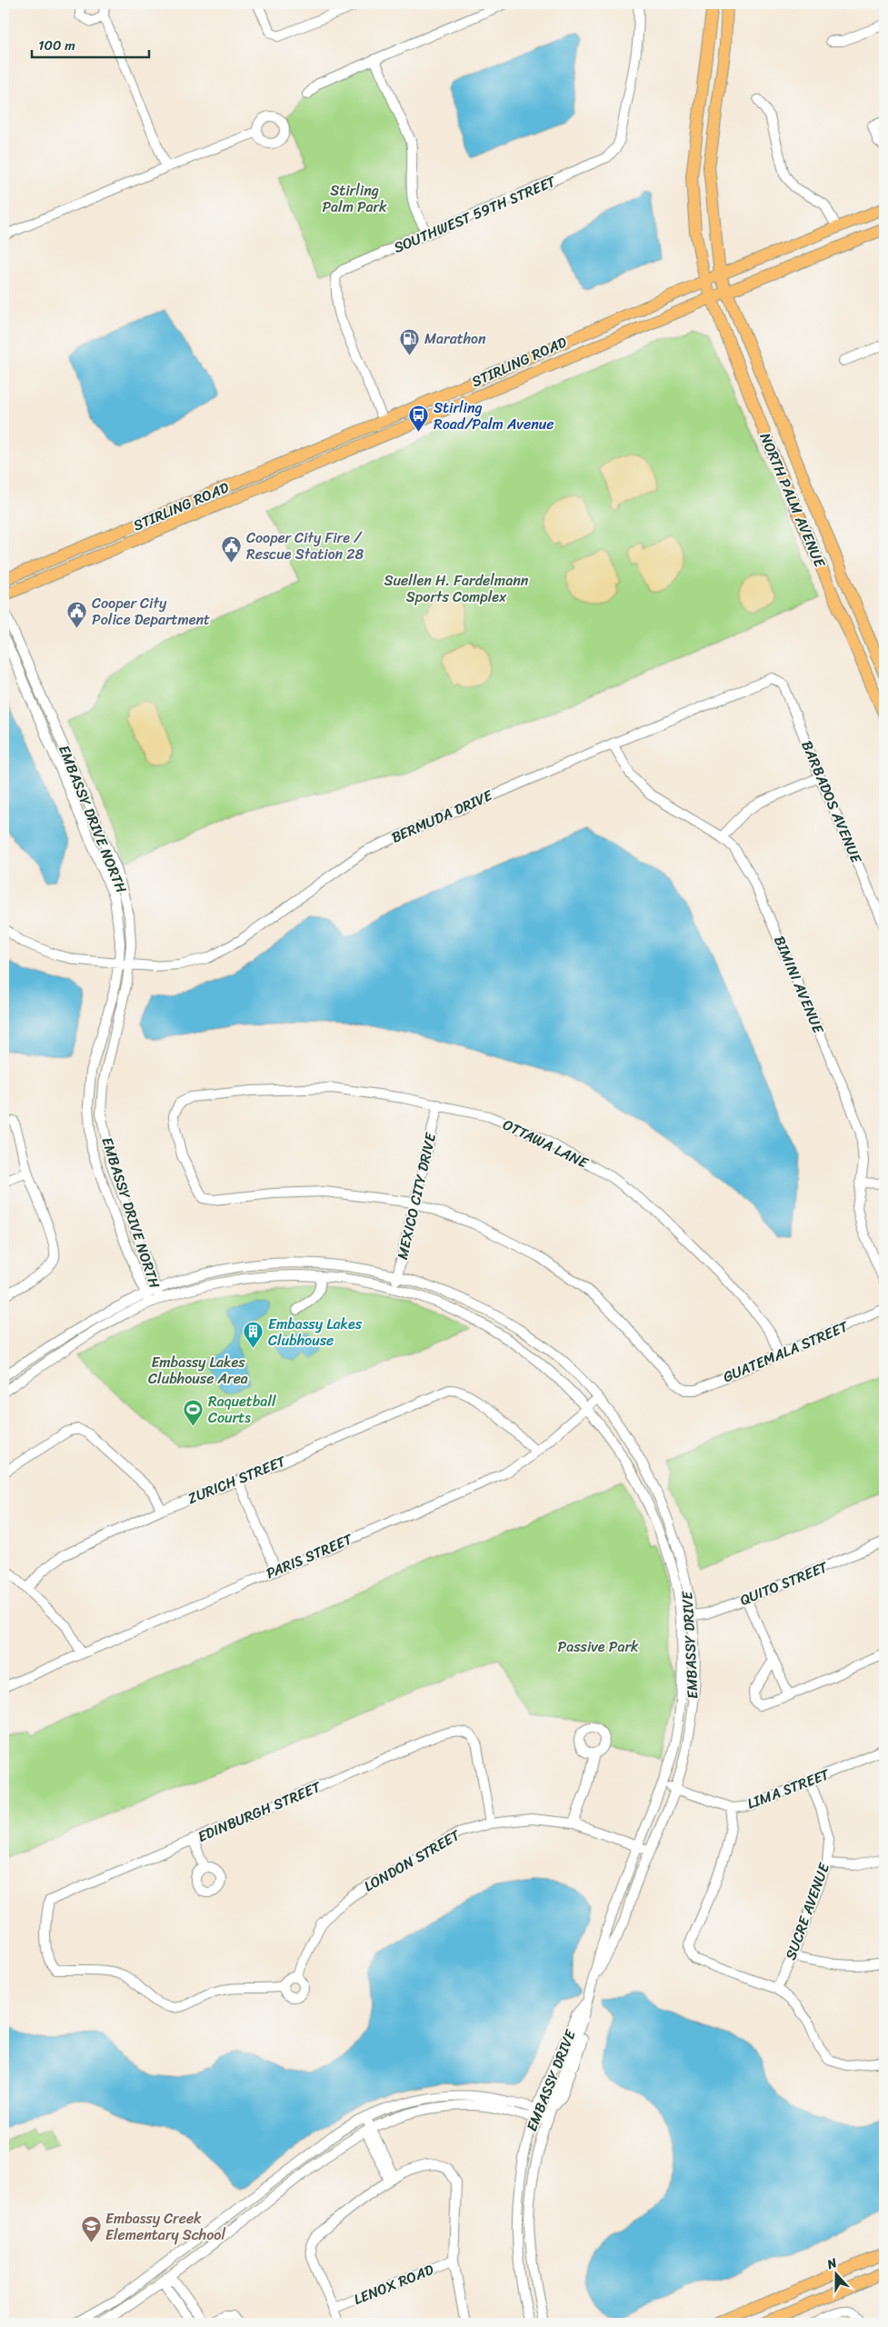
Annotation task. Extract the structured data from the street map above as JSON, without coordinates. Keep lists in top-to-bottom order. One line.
{"streets":{"main road":["STIRLING ROAD","NORTH PALM AVENUE"],"street":["SOUTHWEST 59TH STREET","BARBADOS AVENUE","BERMUDA DRIVE","EMBASSY DRIVE NORTH","BIMINI AVENUE","OTTAWA LANE","MEXICO CITY DRIVE","GUATEMALA STREET","ZURICH STREET","PARIS STREET","QUITO STREET","EMBASSY DRIVE","LIMA STREET","EDINBURGH STREET","LONDON STREET","SUCRE AVENUE","LENOX ROAD"]},"crossings":[["SOUTHWEST 59TH STREET","STIRLING ROAD"],["STIRLING ROAD","NORTH PALM AVENUE"],["BARBADOS AVENUE","BERMUDA DRIVE"],["BERMUDA DRIVE","EMBASSY DRIVE NORTH"],["BERMUDA DRIVE","BIMINI AVENUE"],["EMBASSY DRIVE NORTH","EMBASSY DRIVE"],["OTTAWA LANE","MEXICO CITY DRIVE"],["OTTAWA LANE","GUATEMALA STREET"],["MEXICO CITY DRIVE","GUATEMALA STREET"],["MEXICO CITY DRIVE","EMBASSY DRIVE"],["ZURICH STREET","PARIS STREET"],["PARIS STREET","EMBASSY DRIVE"],["QUITO STREET","EMBASSY DRIVE"],["EMBASSY DRIVE","LIMA STREET"],["EMBASSY DRIVE","LONDON STREET"],["LIMA STREET","SUCRE AVENUE"],["EDINBURGH STREET","LONDON STREET"]],"parks":["Stirling Palm Park","Suellen H. Fardelmann Sports Complex","Embassy Lakes Clubhouse Area","Passive Park"],"places":{"fuel station":["Marathon"],"bus stop":["Stirling Road/Palm Avenue"],"public building":["Cooper City Fire / Rescue Station 28","Cooper City Police Department"],"building":["Embassy Lakes Clubhouse"],"sports":["Raquetball Courts"],"school or university":["Embassy Creek Elementary School"]},"scale_bar":"100 m","north":"top"}
